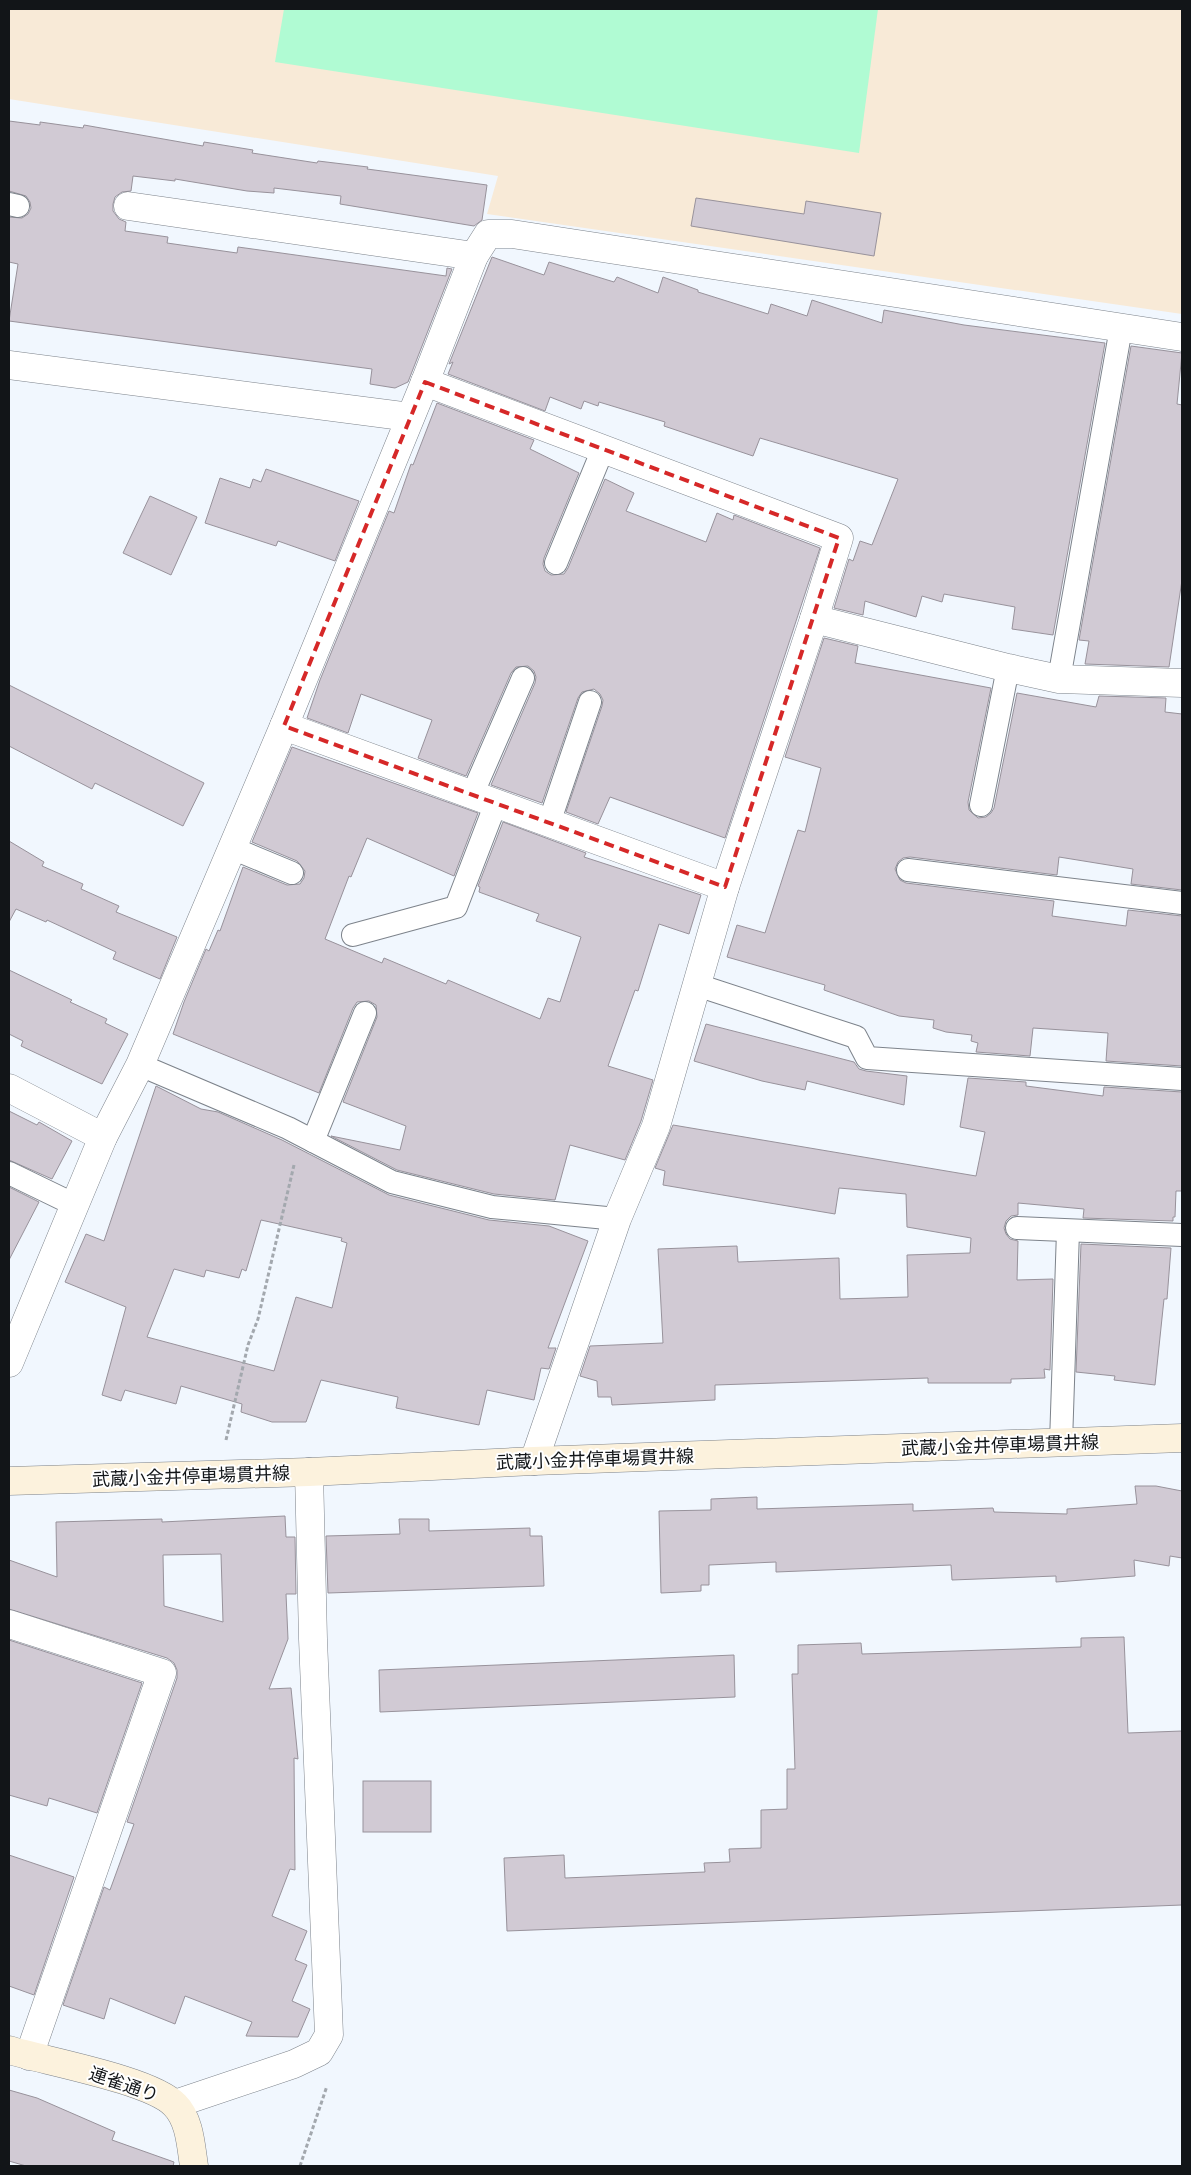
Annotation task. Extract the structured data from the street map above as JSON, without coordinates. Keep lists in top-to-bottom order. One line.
{"streets":{"main road":["武蔵小金井停車場貫井線","連雀通り"]}}
